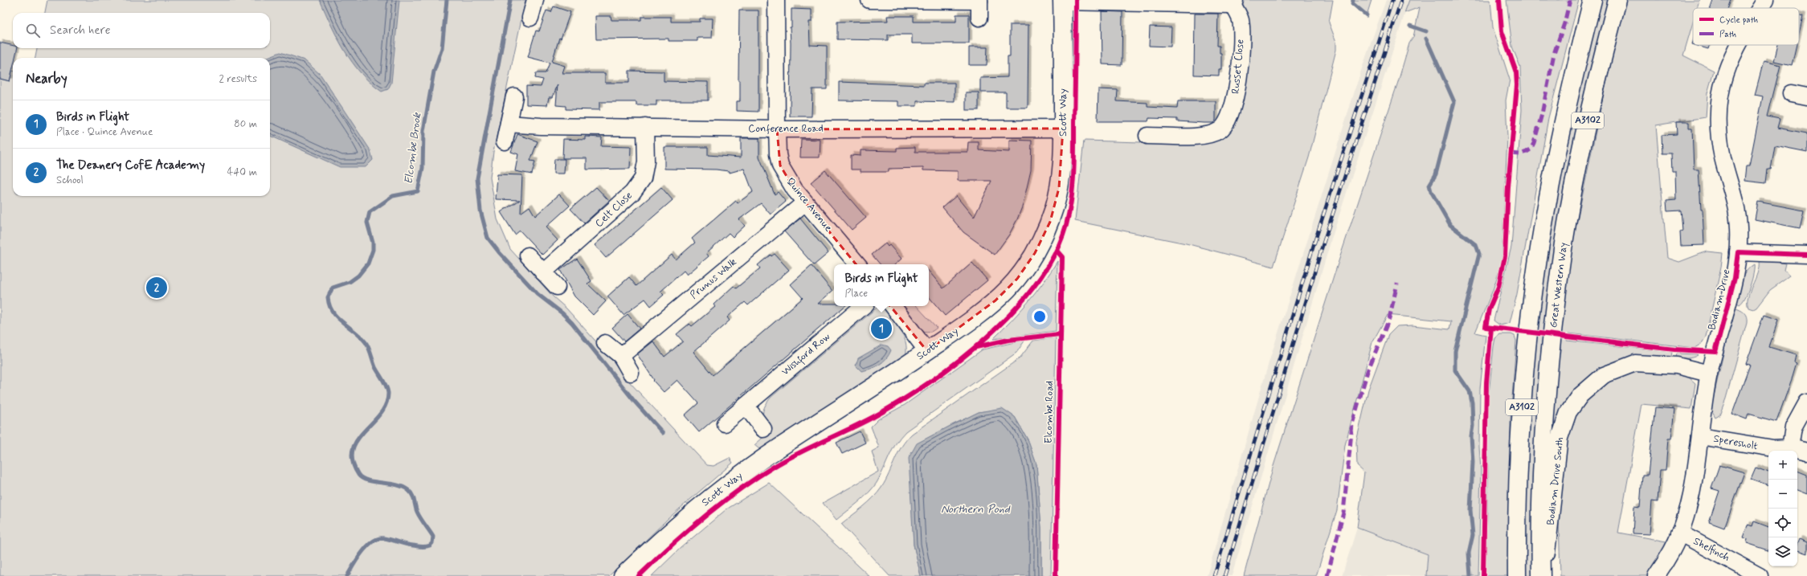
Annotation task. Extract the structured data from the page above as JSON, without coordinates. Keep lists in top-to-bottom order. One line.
{"streets":{"main road":["Scott Way","A3102","Great Western Way"],"street":["Russet Close","Conference Road","Quince Avenue","Celt Close","Prunus Walk","Bodiam Drive","Wishford Row","Speresholt","Bodiam Drive South","Shelfinch"],"cycle path":["Elcombe Road"]},"crossings":[["Scott Way","Conference Road"],["Conference Road","Quince Avenue"],["Conference Road","Celt Close"],["Quince Avenue","Prunus Walk"],["Great Western Way","Bodiam Drive South"],["Bodiam Drive","Speresholt"],["Bodiam Drive","Bodiam Drive South"],["Bodiam Drive","Shelfinch"]],"water":["Elcombe Brook","Northern Pond"],"legend":["Cycle path","Path"],"page":{"search":"Search here","heading":["Nearby","2 results"],"list":[{"mark":"1","name":"Birds in Flight","note":"Place · Quince Avenue","value":"80 m"},{"mark":"2","name":"The Deanery CofE Academy","note":"School","value":"440 m"}],"popup":["Birds in Flight","Place"],"pins":["2","1"],"map_buttons":["+","−"]}}
